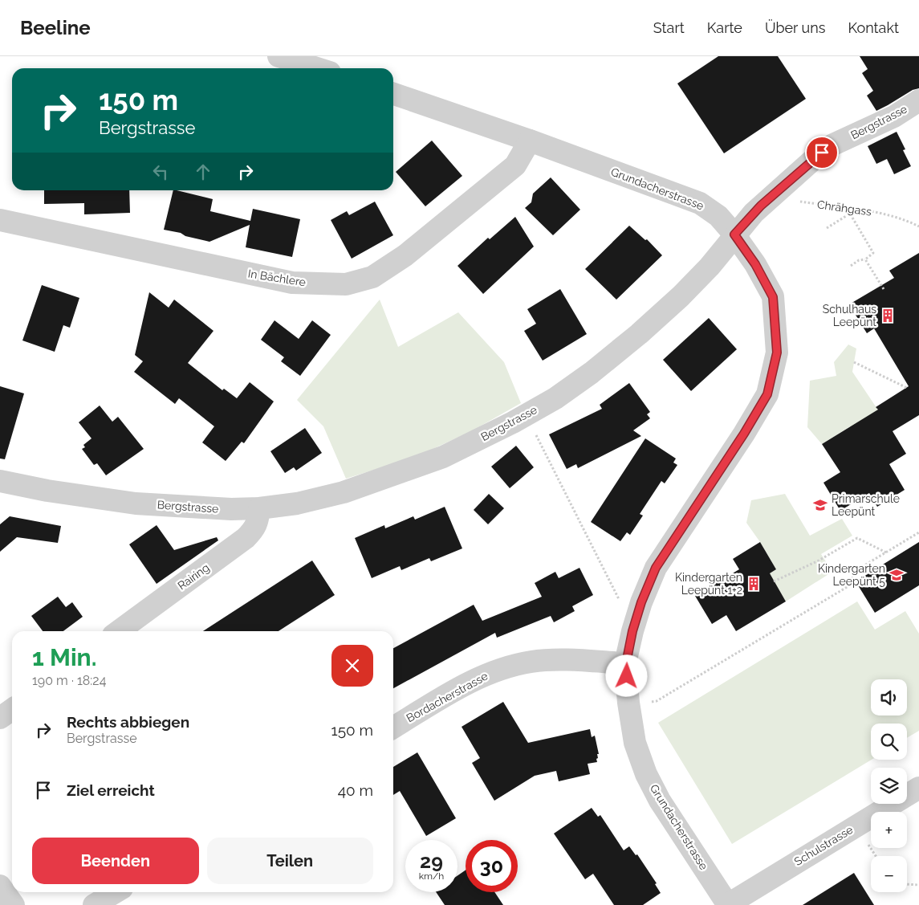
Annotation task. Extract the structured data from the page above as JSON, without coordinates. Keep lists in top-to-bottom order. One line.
{"streets":{"street":["Bergstrasse","Grundacherstrasse","In Bächlere","Rairing","Bordacherstrasse","Schulstrasse"],"path":["Chrähgass"]},"crossings":[["Bergstrasse","Grundacherstrasse"],["Bergstrasse","Chrähgass"],["Bergstrasse","Rairing"],["Grundacherstrasse","In Bächlere"],["Grundacherstrasse","Bordacherstrasse"],["Grundacherstrasse","Schulstrasse"]],"places":{"building":["Schulhaus Leepünt","Kindergarten Leepünt 1+2"],"school or university":["Primarschule Leepünt","Kindergarten Leepünt 5"]},"page":{"header":"Beeline","nav":["Start","Karte","Über uns","Kontakt"],"turn":["150 m","Bergstrasse"],"heading":["1 Min.","190 m · 18:24"],"map_buttons":["+","−"],"list":[{"name":"Rechts abbiegen","note":"Bergstrasse","value":"150 m"},{"name":"Ziel erreicht","value":"40 m"}],"buttons":["Beenden","Teilen"],"speed":"29 km/h","limit":"30"}}
